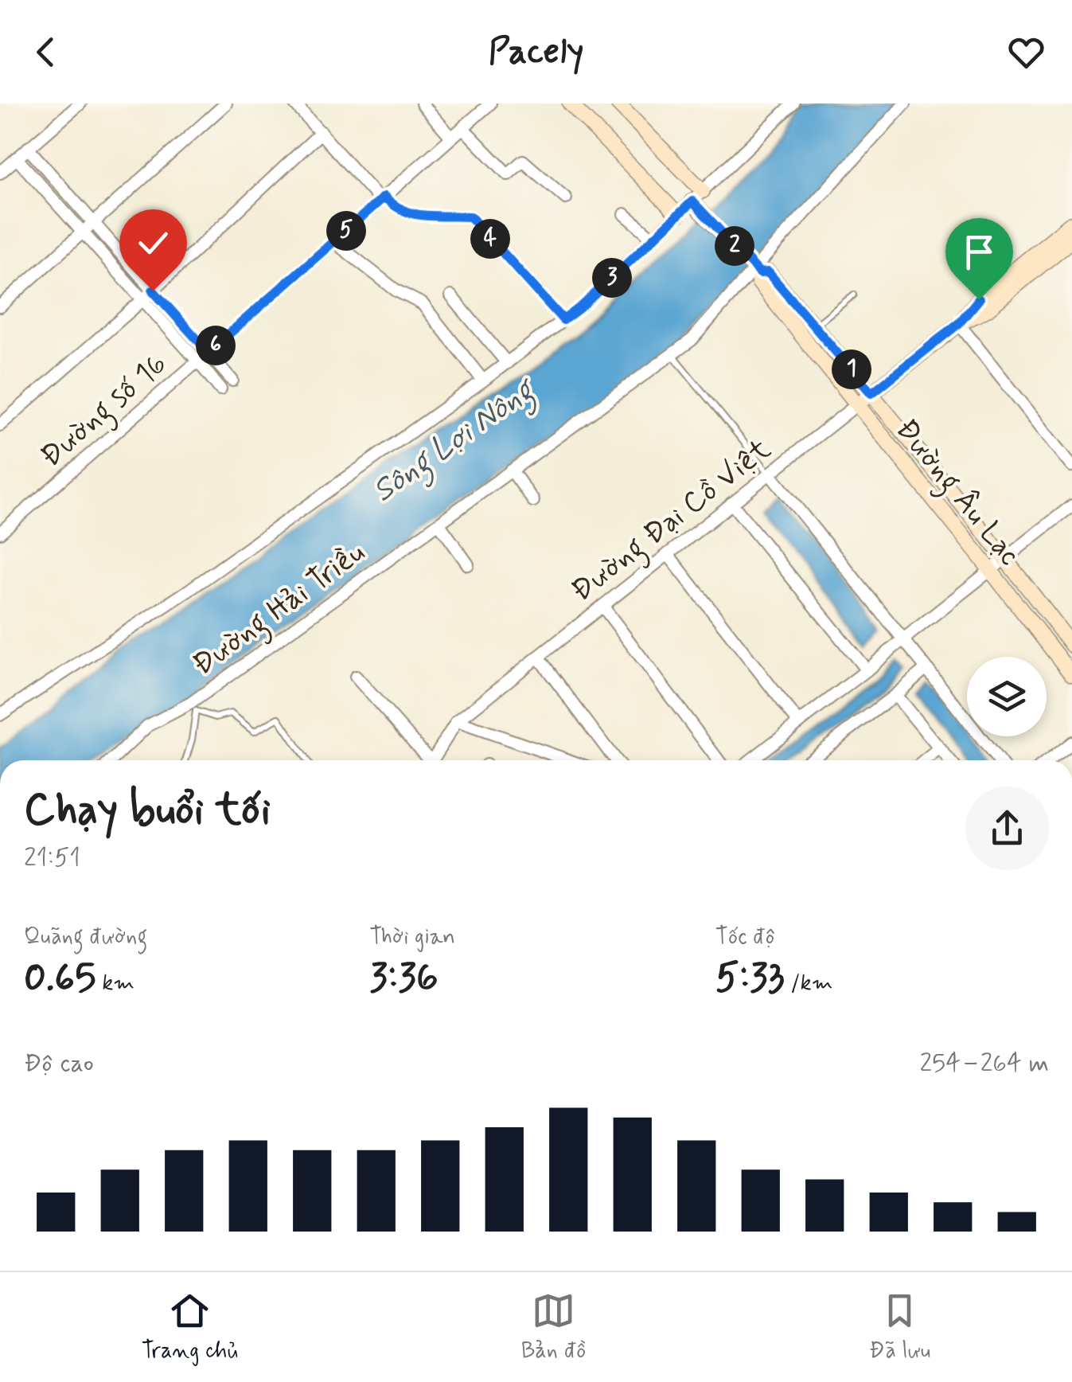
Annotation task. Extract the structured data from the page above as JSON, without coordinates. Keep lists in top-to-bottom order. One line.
{"streets":{"street":["Đường số 16","Đường Âu Lạc","Đường Đại Cồ Việt","Đường Hải Triều"]},"crossings":[["Đường Âu Lạc","Đường Đại Cồ Việt"],["Đường Âu Lạc","Đường Hải Triều"]],"water":["Sông Lợi Nông"],"page":{"header":"Pacely","pins":["5","4","2","3","6","1"],"heading":["Chạy buổi tối","21:51"],"stats":[["Quãng đường","0.65 km"],["Thời gian","3:36"],["Tốc độ","5:33 /km"]],"chart":["Độ cao","254–264 m"],"tabs":["Trang chủ","Bản đồ","Đã lưu"]}}
